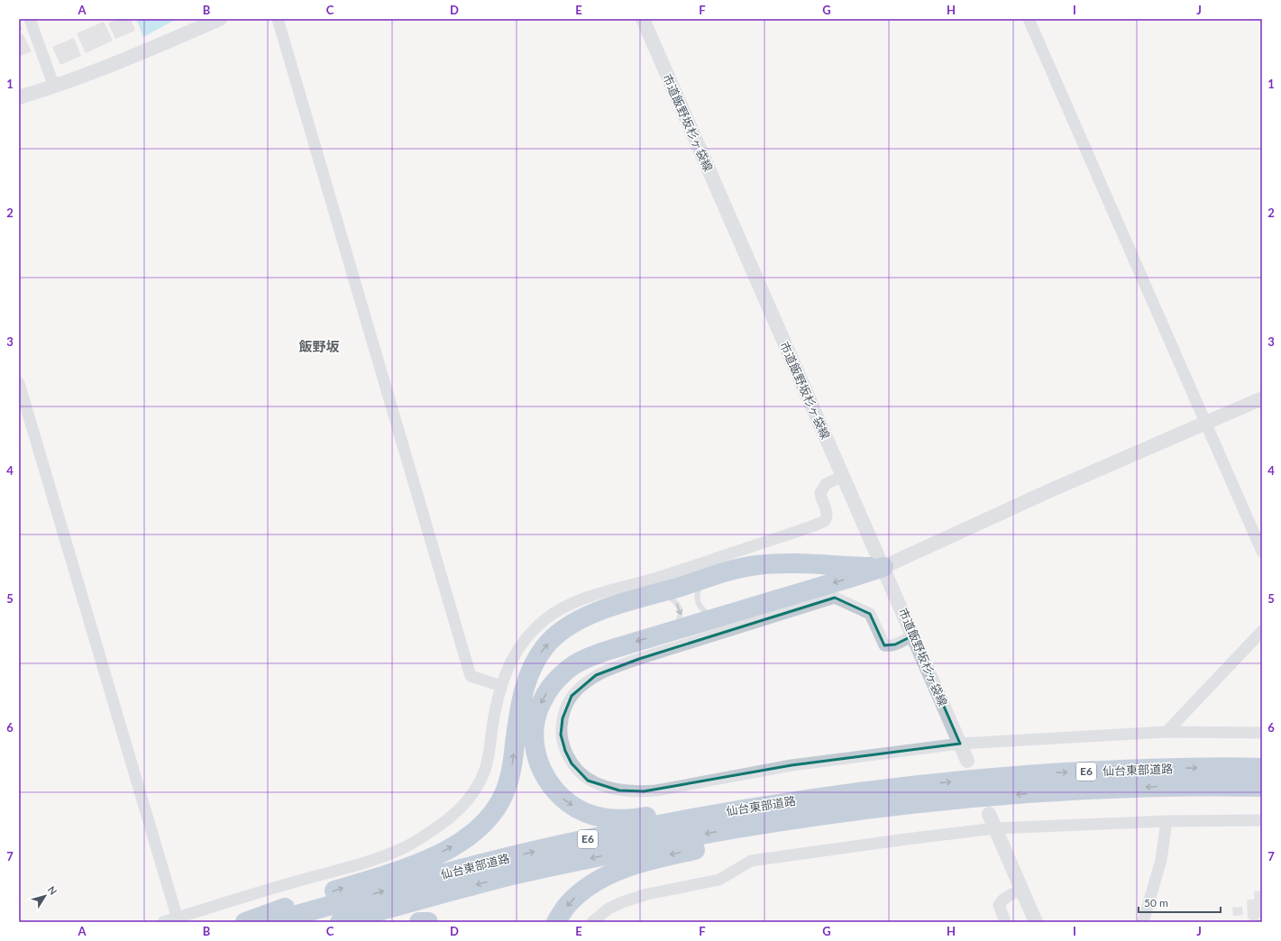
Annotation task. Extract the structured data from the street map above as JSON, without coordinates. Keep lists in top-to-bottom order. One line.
{"streets":{"highway":["仙台東部道路","E6"],"street":["市道飯野坂杉ヶ袋線"]},"districts":["飯野坂"],"scale_bar":"50 m","north":"top right","grid":{"columns":["A","B","C","D","E","F","G","H","I","J"],"rows":["1","2","3","4","5","6","7"]}}
